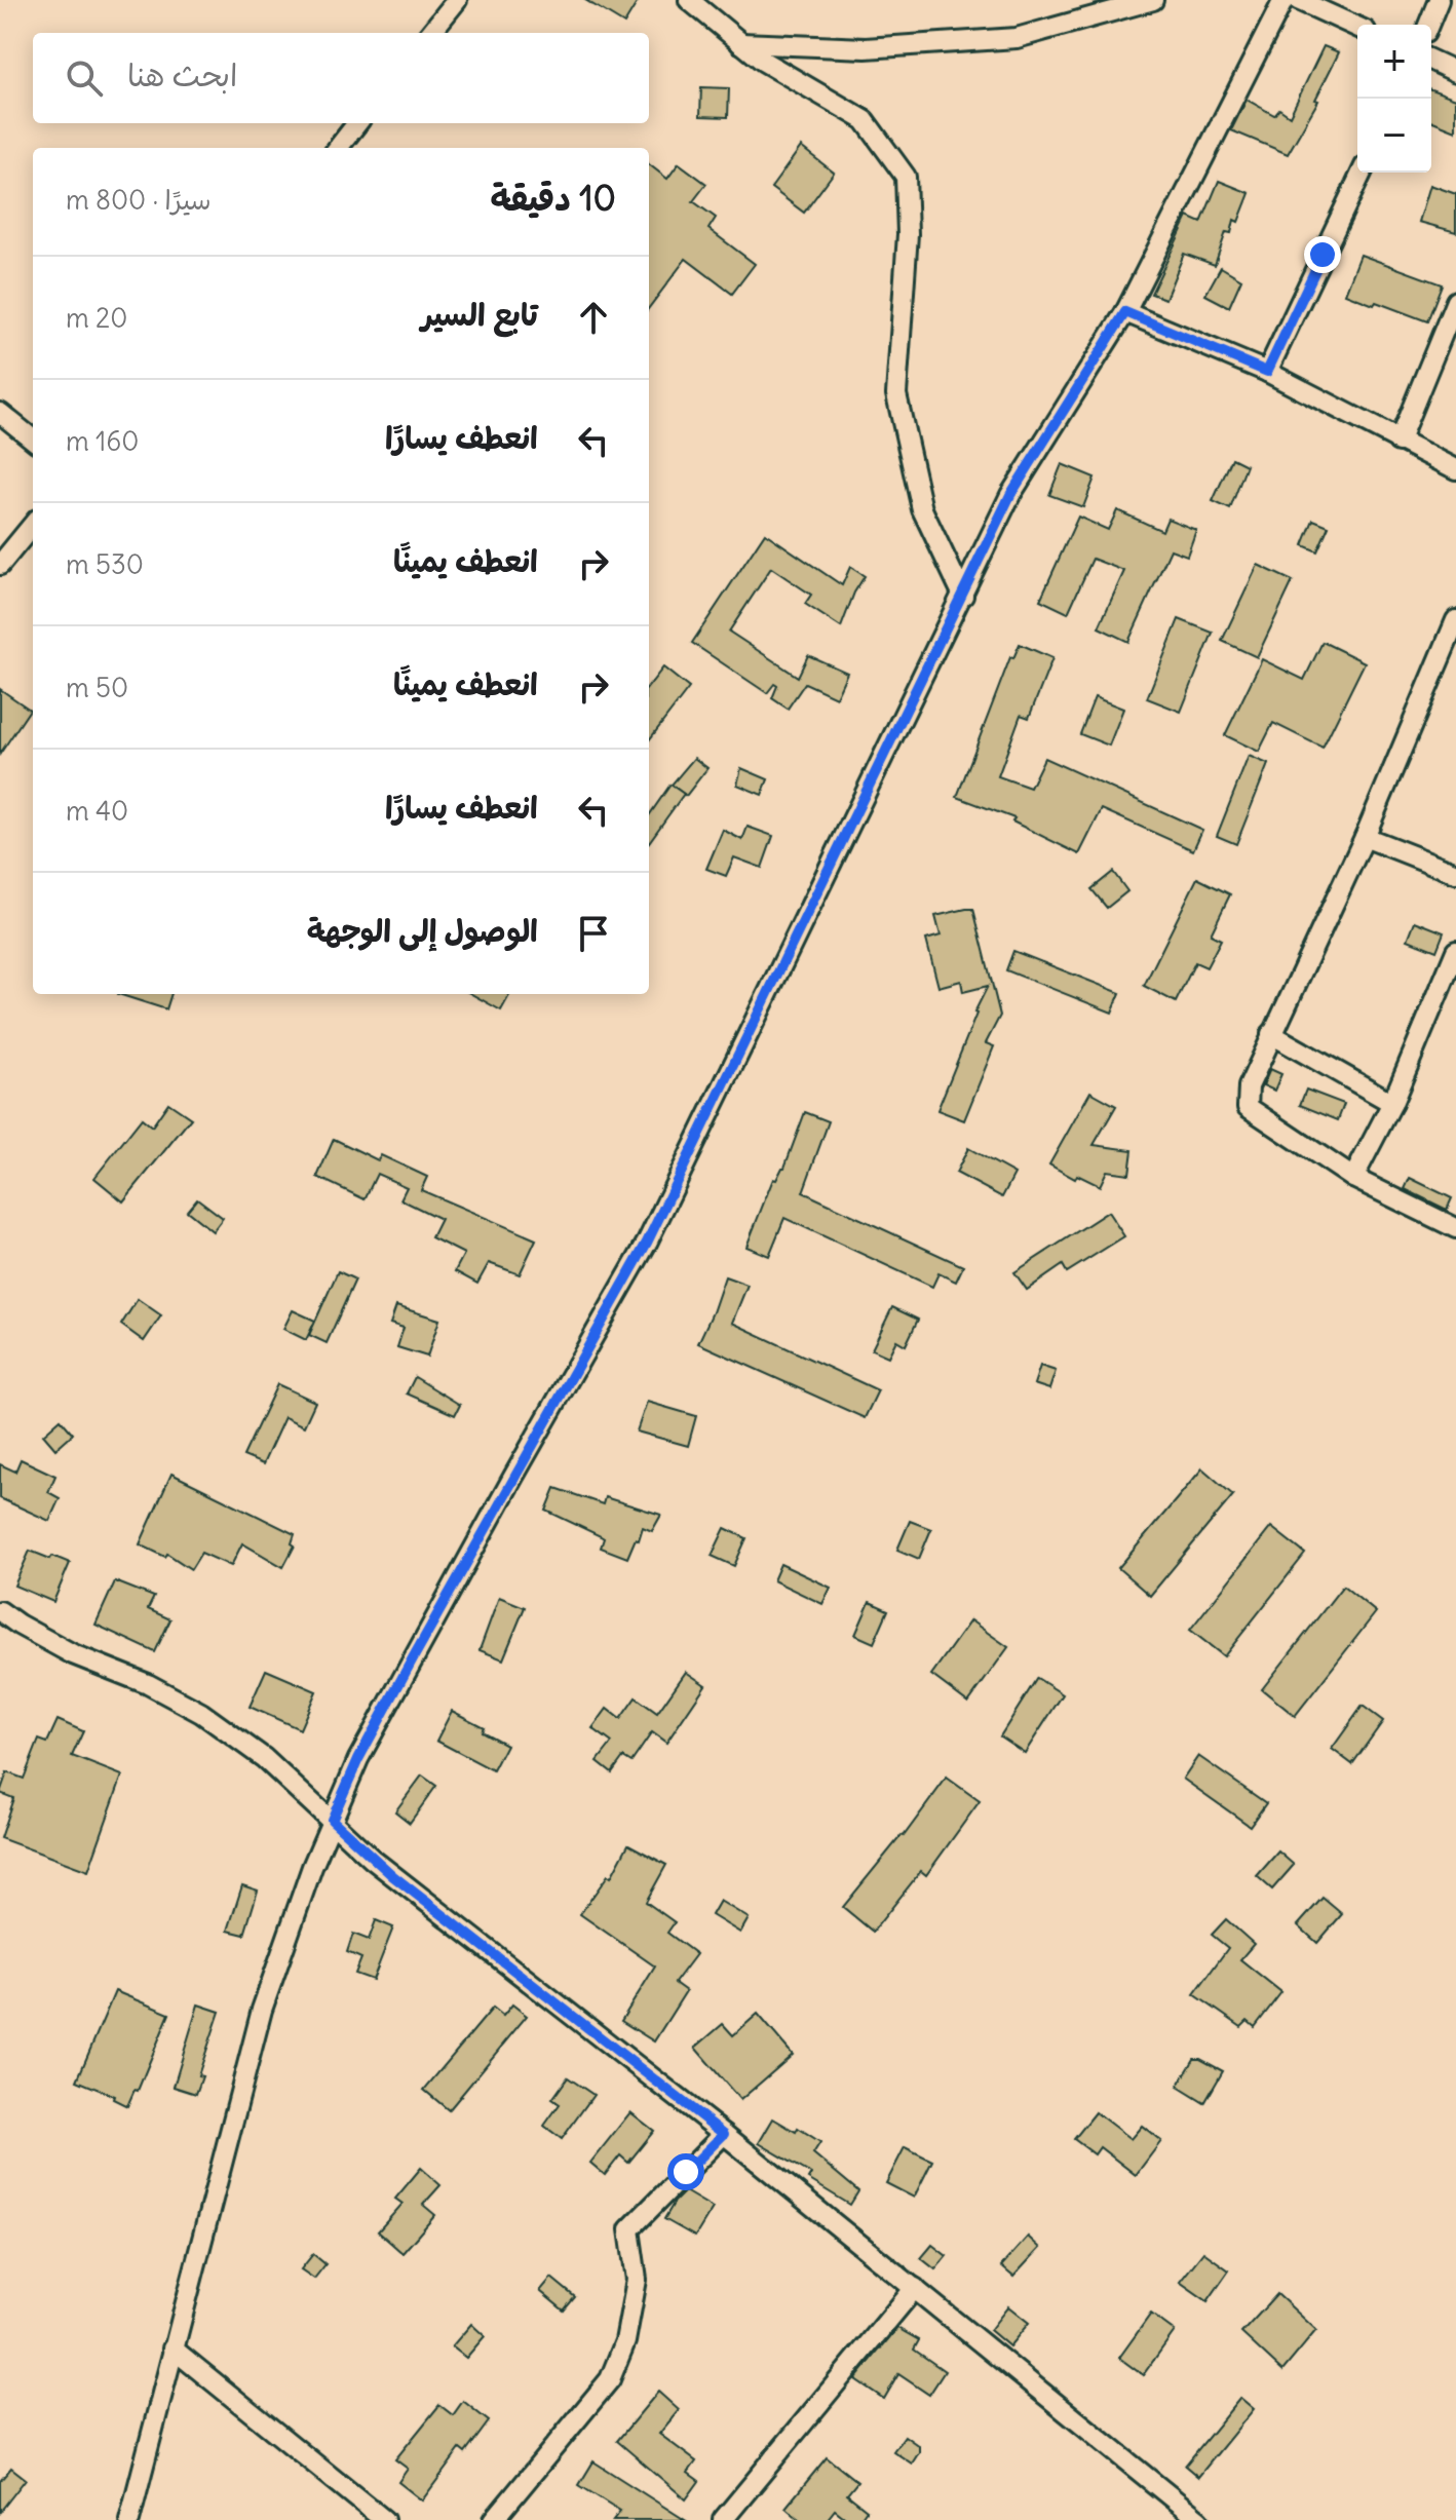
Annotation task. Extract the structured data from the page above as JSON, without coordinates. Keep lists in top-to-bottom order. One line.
{"page":{"map_buttons":["+","−"],"search":"ابحث هنا","heading":["10 دقيقة","سيرًا · 800 m"],"list":[["تابع السير","20 m"],["انعطف يسارًا","160 m"],["انعطف يمينًا","530 m"],["انعطف يمينًا","50 m"],["انعطف يسارًا","40 m"],"الوصول إلى الوجهة"]}}
